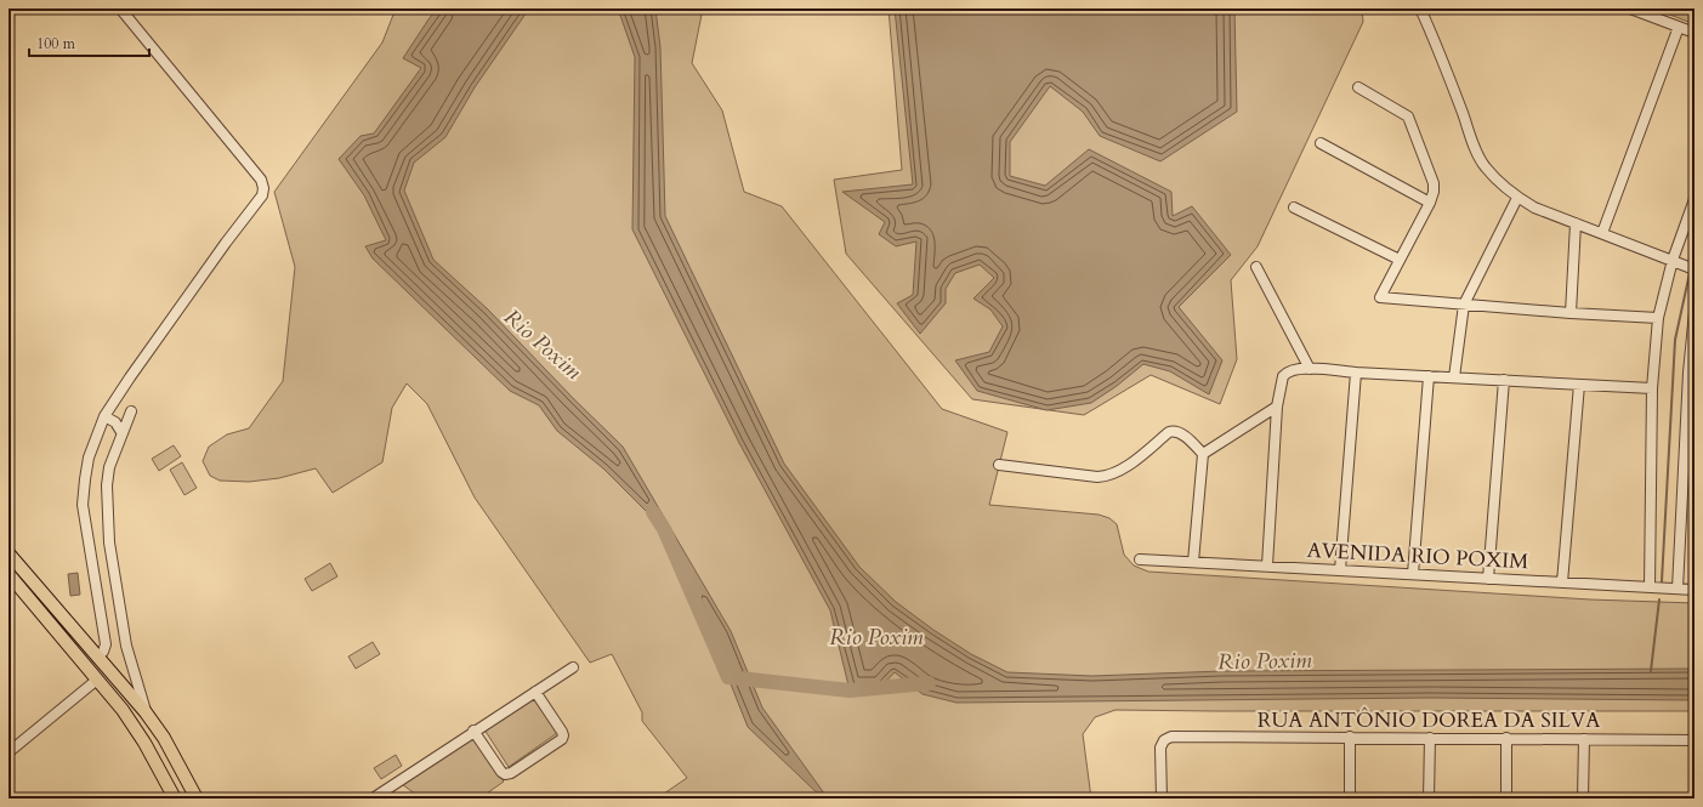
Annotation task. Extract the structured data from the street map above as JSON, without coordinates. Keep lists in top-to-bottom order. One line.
{"streets":{"street":["AVENIDA RIO POXIM","RUA ANTÔNIO DOREA DA SILVA"]},"water":["Rio Poxim"],"scale_bar":"100 m"}
